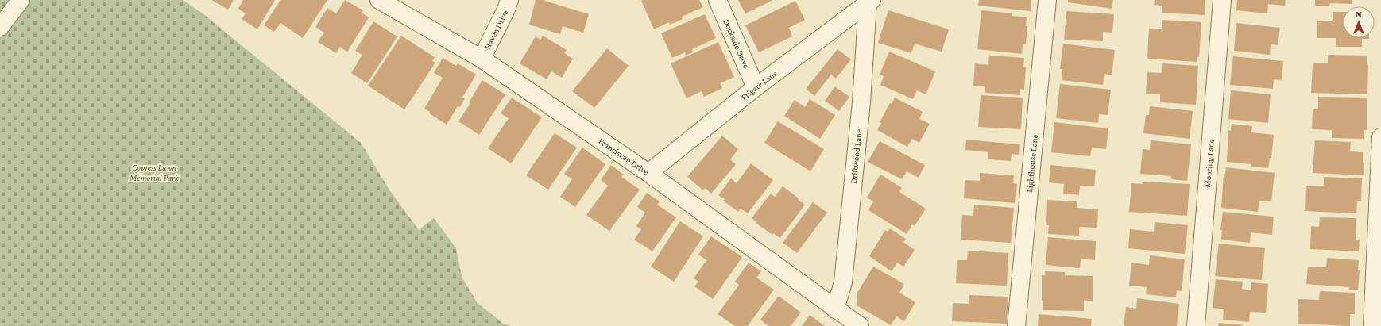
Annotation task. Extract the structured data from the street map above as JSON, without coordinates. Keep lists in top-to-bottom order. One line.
{"streets":{"street":["Haven Drive","Dockside Drive","Frigate Lane","Franciscan Drive","Driftwood Lane","Lighthouse Lane","Mooring Lane"]},"crossings":[["Haven Drive","Franciscan Drive"],["Dockside Drive","Frigate Lane"],["Frigate Lane","Franciscan Drive"],["Frigate Lane","Driftwood Lane"],["Franciscan Drive","Driftwood Lane"]],"parks":["Cypress Lawn Memorial Park"],"north":"top"}
